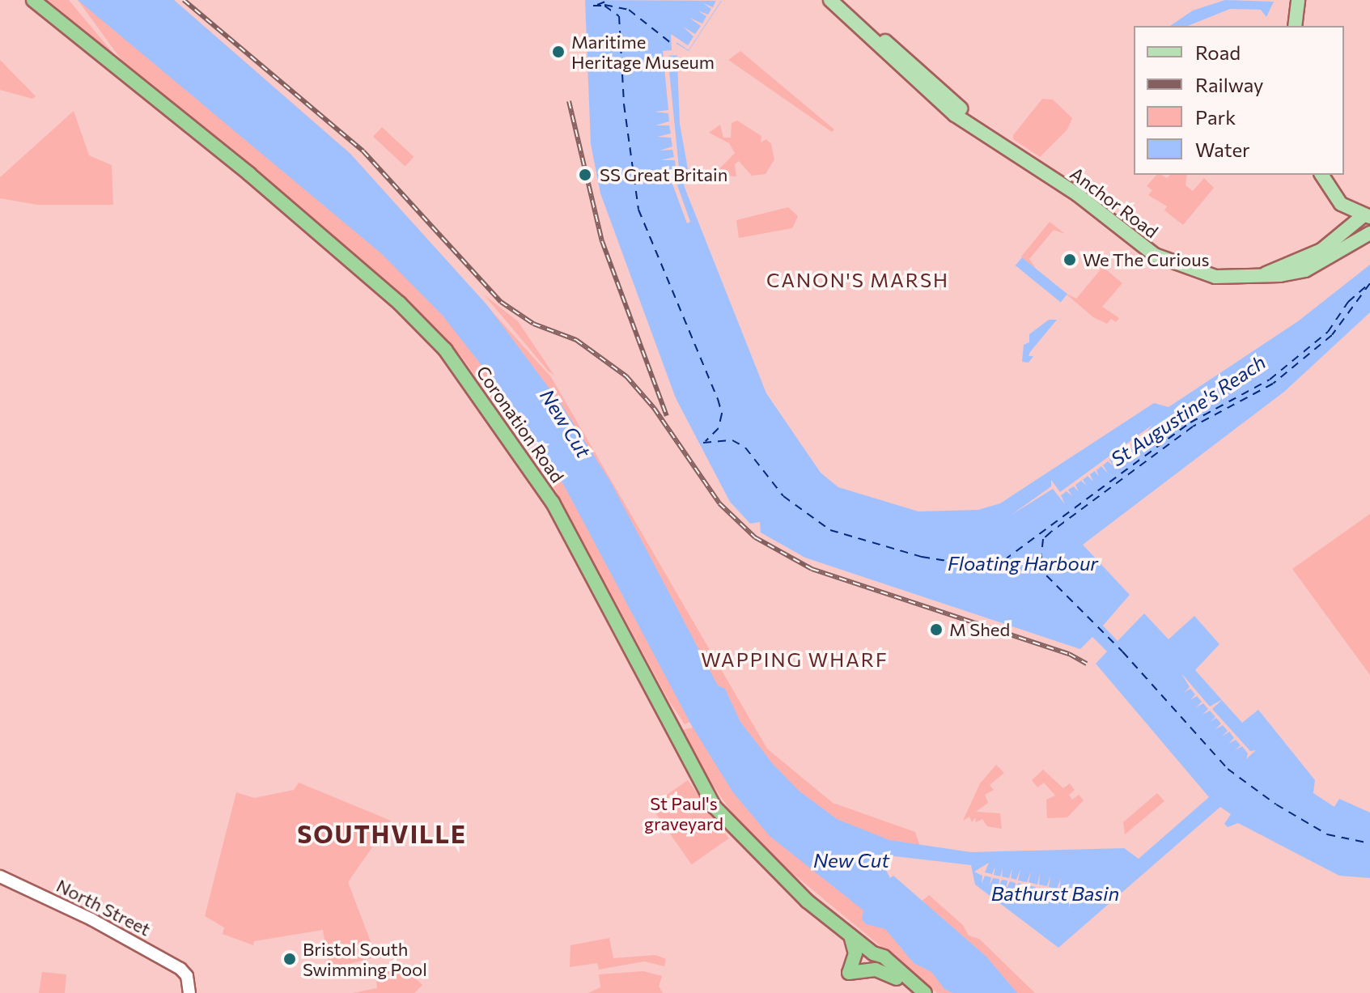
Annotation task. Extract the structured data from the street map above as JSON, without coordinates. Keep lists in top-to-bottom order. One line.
{"streets":{"highway":["Coronation Road"],"main road":["Anchor Road","North Street"]},"districts":["CANON'S MARSH","WAPPING WHARF","SOUTHVILLE"],"water":["St Augustine's Reach","New Cut","Floating Harbour","Bathurst Basin"],"parks":["St Paul's graveyard"],"places":["Maritime Heritage Museum","SS Great Britain","We The Curious","M Shed","Bristol South Swimming Pool"],"legend":["Road","Railway","Park","Water"]}
